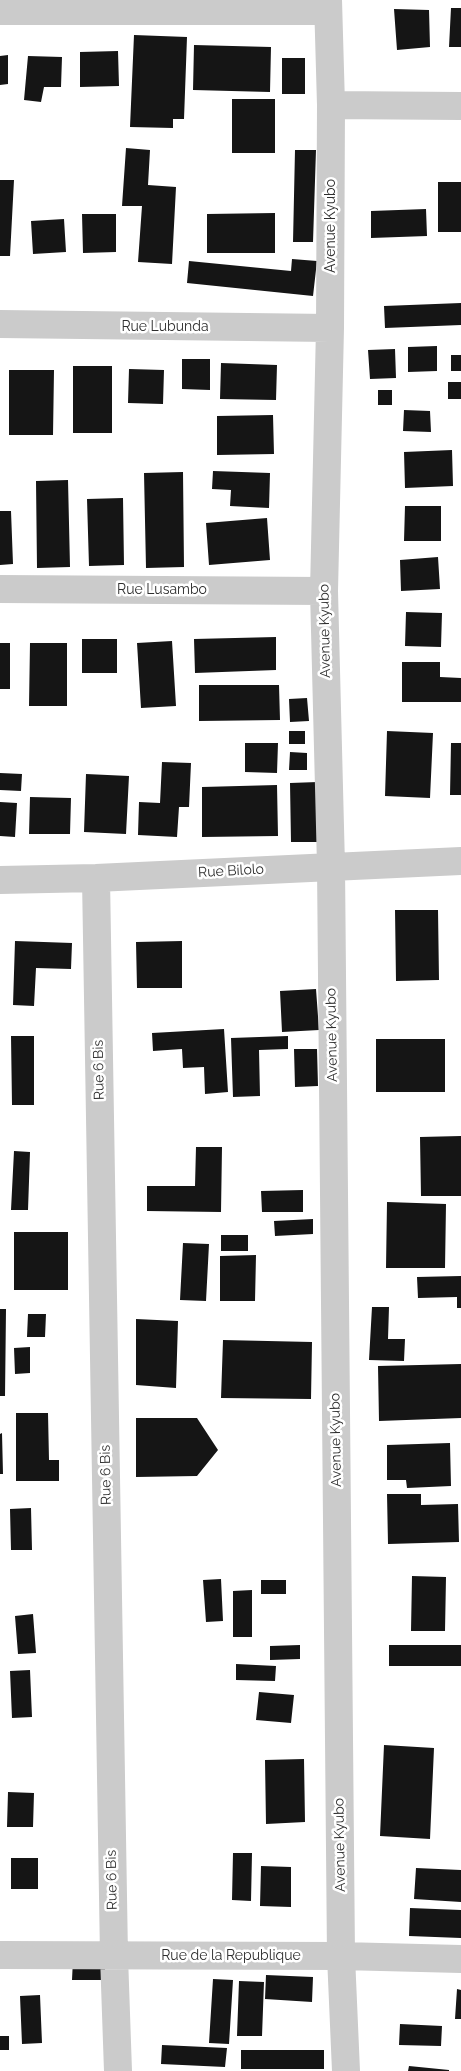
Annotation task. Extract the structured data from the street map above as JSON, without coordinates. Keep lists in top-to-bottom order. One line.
{"streets":{"street":["Avenue Kyubo","Rue Lubunda","Rue Lusambo","Rue Bilolo","Rue 6 Bis","Rue de la Republique"]},"crossings":[["Avenue Kyubo","Rue Lubunda"],["Avenue Kyubo","Rue Lusambo"],["Avenue Kyubo","Rue Bilolo"],["Avenue Kyubo","Rue de la Republique"],["Rue Bilolo","Rue 6 Bis"],["Rue 6 Bis","Rue de la Republique"]]}
